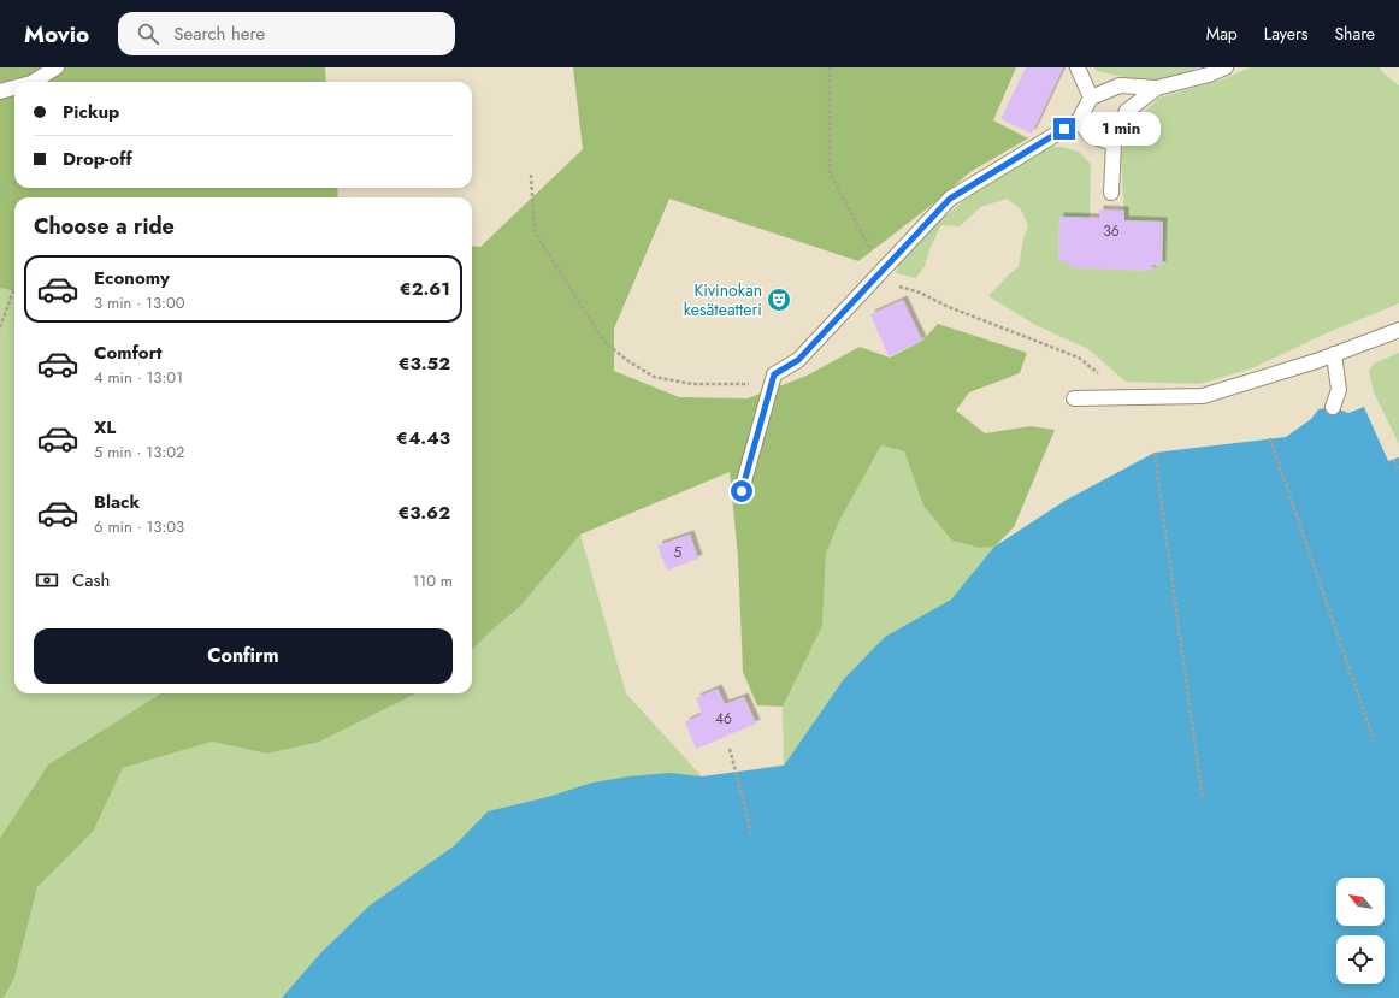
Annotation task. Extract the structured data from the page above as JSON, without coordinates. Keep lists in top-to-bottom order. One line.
{"places":{"theatre":["Kivinokan kesäteatteri"]},"house_numbers":["36","5","46"],"north":"top left","page":{"header":"Movio","search":"Search here","nav":["Map","Layers","Share"],"banner":["Pickup","Drop-off"],"bubble":"1 min","heading":"Choose a ride","list":[{"name":"Economy","note":"3 min · 13:00","value":"€2.61"},{"name":"Comfort","note":"4 min · 13:01","value":"€3.52"},{"name":"XL","note":"5 min · 13:02","value":"€4.43"},{"name":"Black","note":"6 min · 13:03","value":"€3.62"}],"pay":["Cash","110 m"],"buttons":"Confirm"}}
